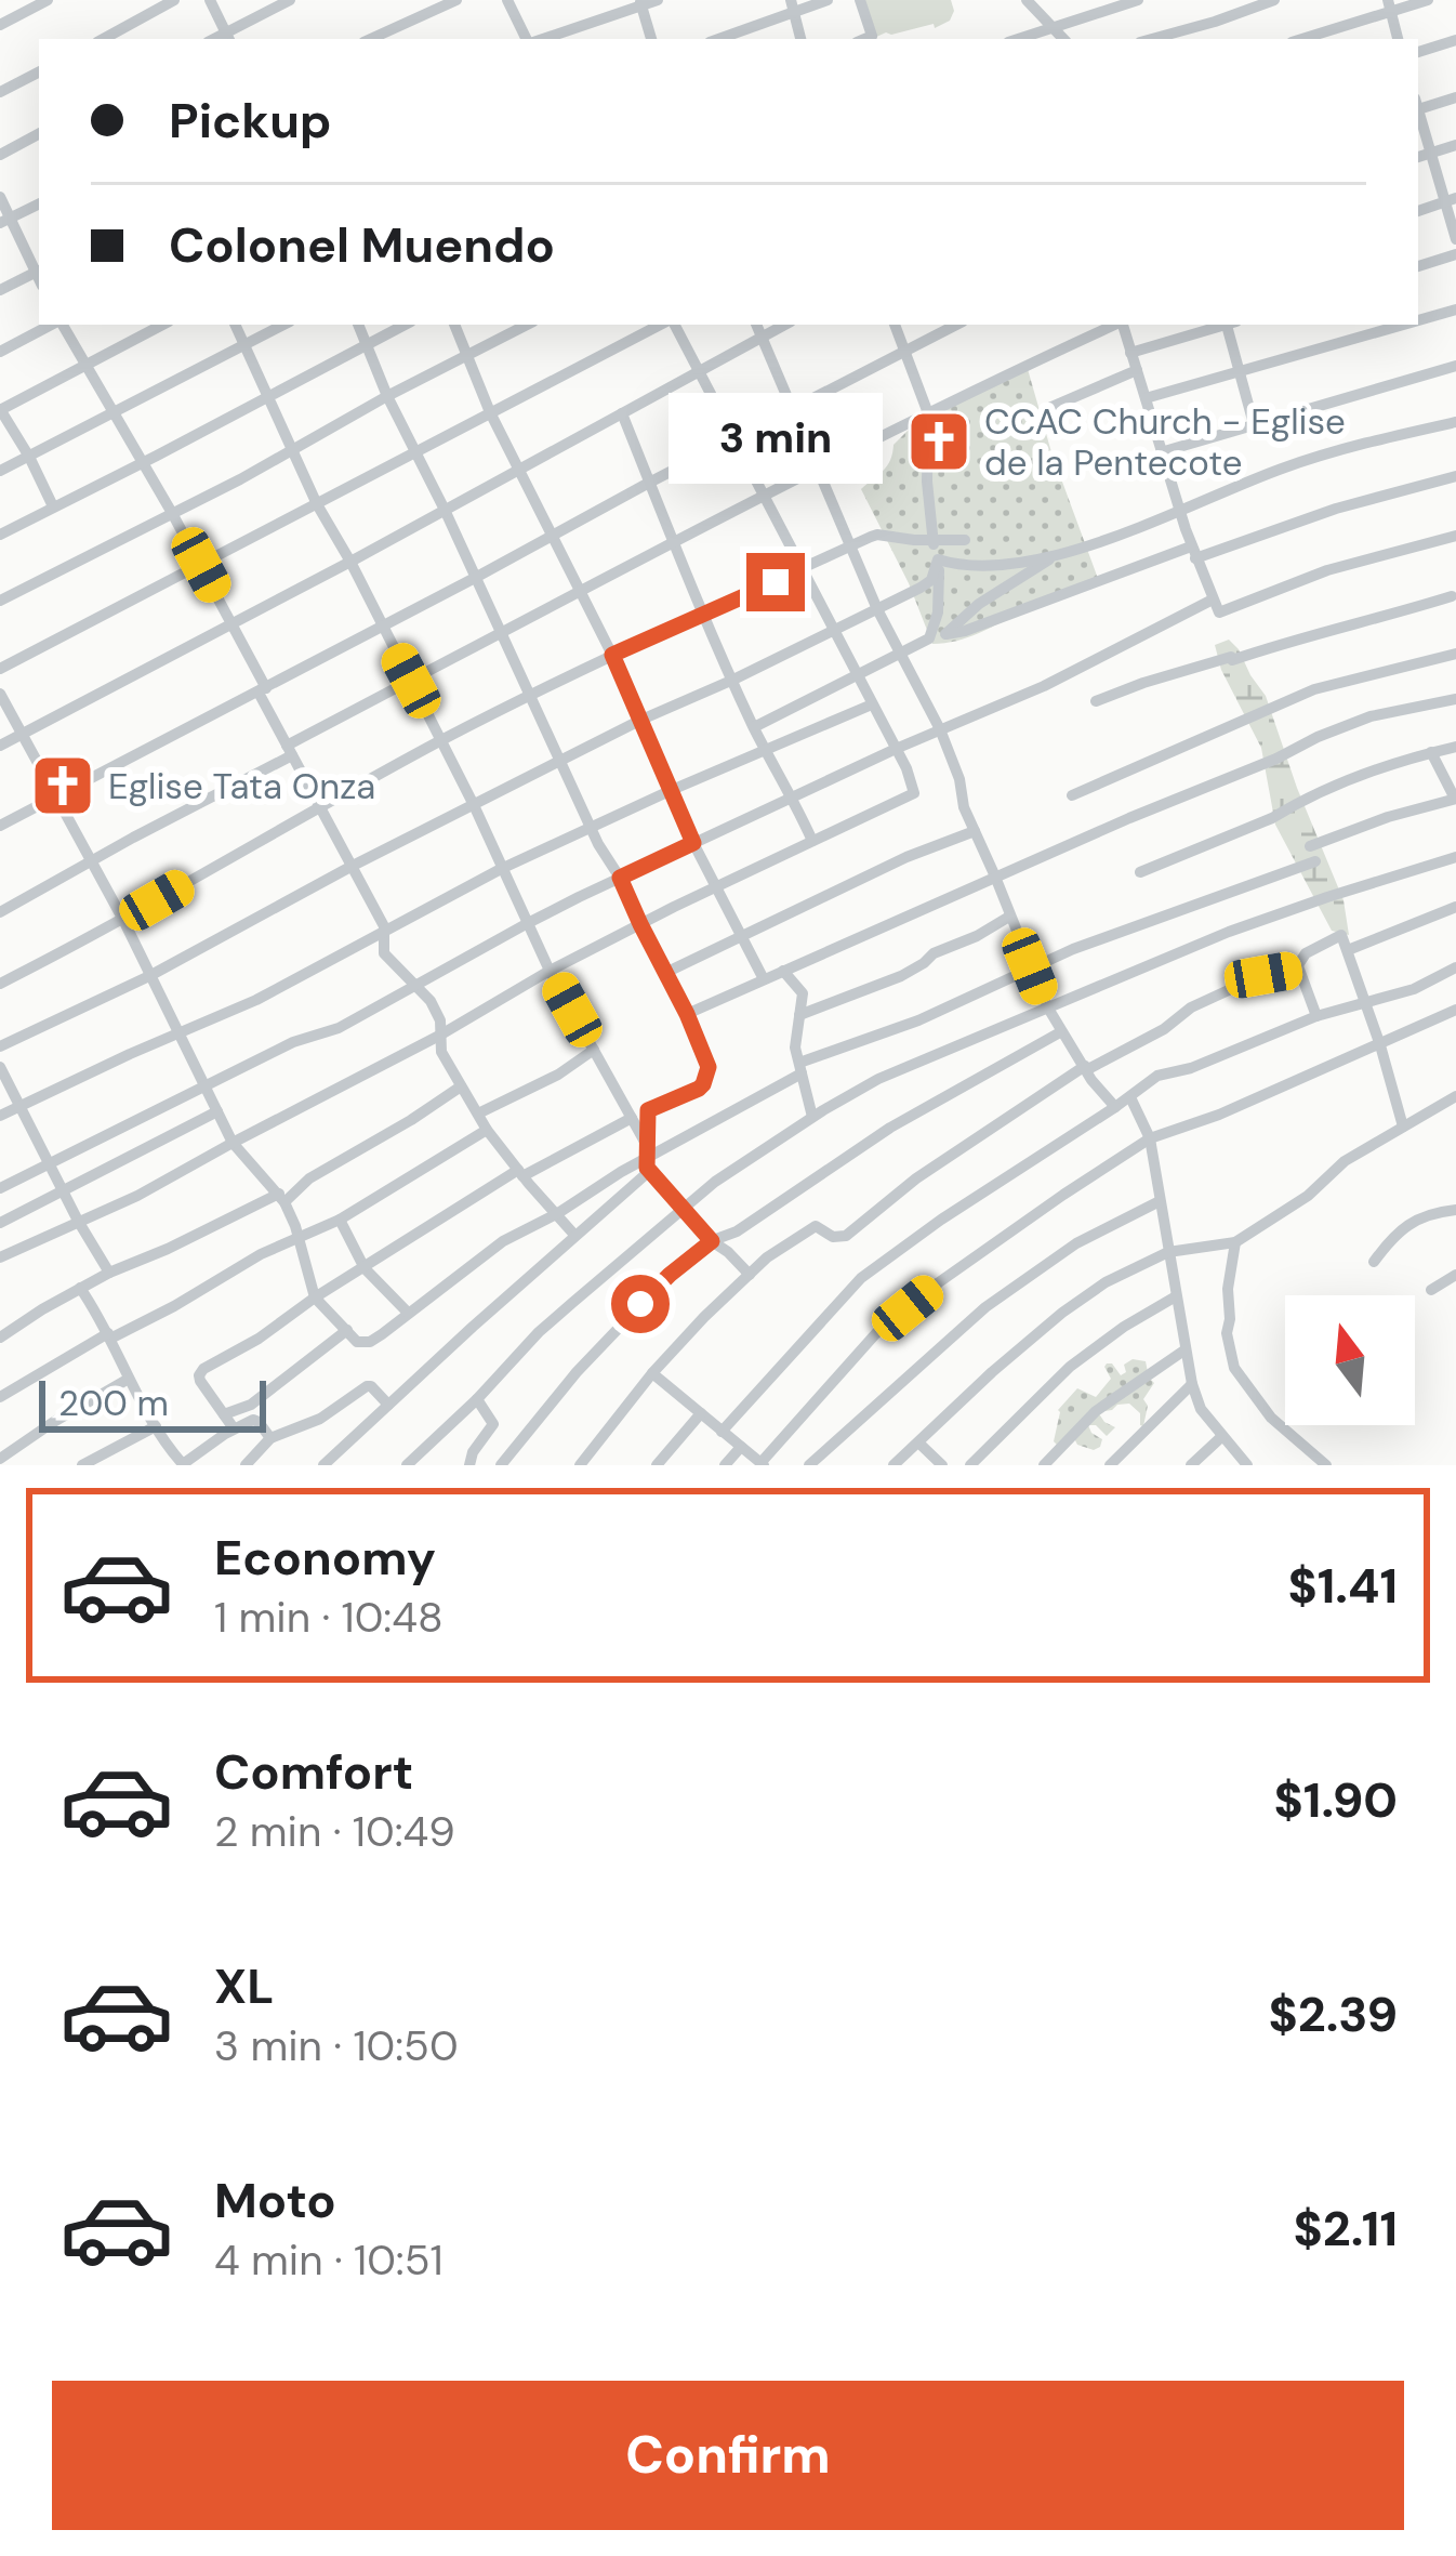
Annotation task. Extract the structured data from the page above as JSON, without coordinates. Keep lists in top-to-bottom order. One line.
{"places":{"church":["CCAC Church - Eglise de la Pentecote","Eglise Tata Onza"]},"scale_bar":"200 m","north":"top","page":{"banner":["Pickup","Colonel Muendo"],"bubble":"3 min","scale":"200 m","list":[{"name":"Economy","note":"1 min · 10:48","value":"$1.41"},{"name":"Comfort","note":"2 min · 10:49","value":"$1.90"},{"name":"XL","note":"3 min · 10:50","value":"$2.39"},{"name":"Moto","note":"4 min · 10:51","value":"$2.11"}],"buttons":"Confirm"}}
